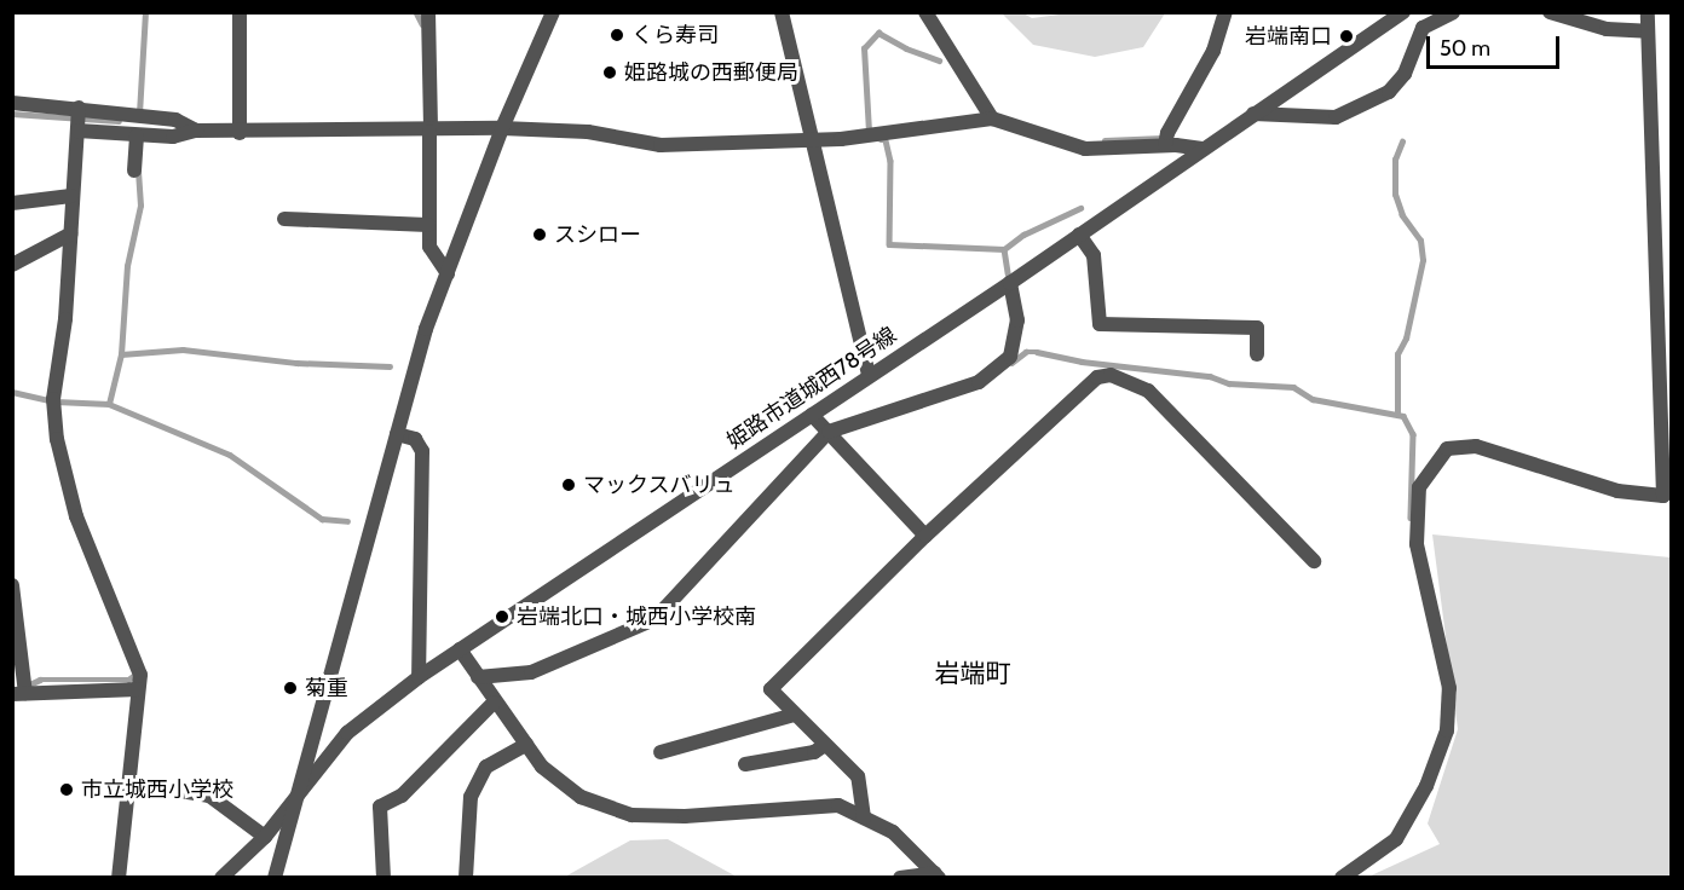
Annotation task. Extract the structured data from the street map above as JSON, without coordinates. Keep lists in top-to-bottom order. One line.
{"streets":{"street":["姫路市道城西78号線"]},"districts":["岩端町"],"places":["くら寿司","岩端南口","姫路城の西郵便局","スシロー","マックスバリュ","岩端北口・城西小学校南","菊重","市立城西小学校"],"scale_bar":"50 m"}
